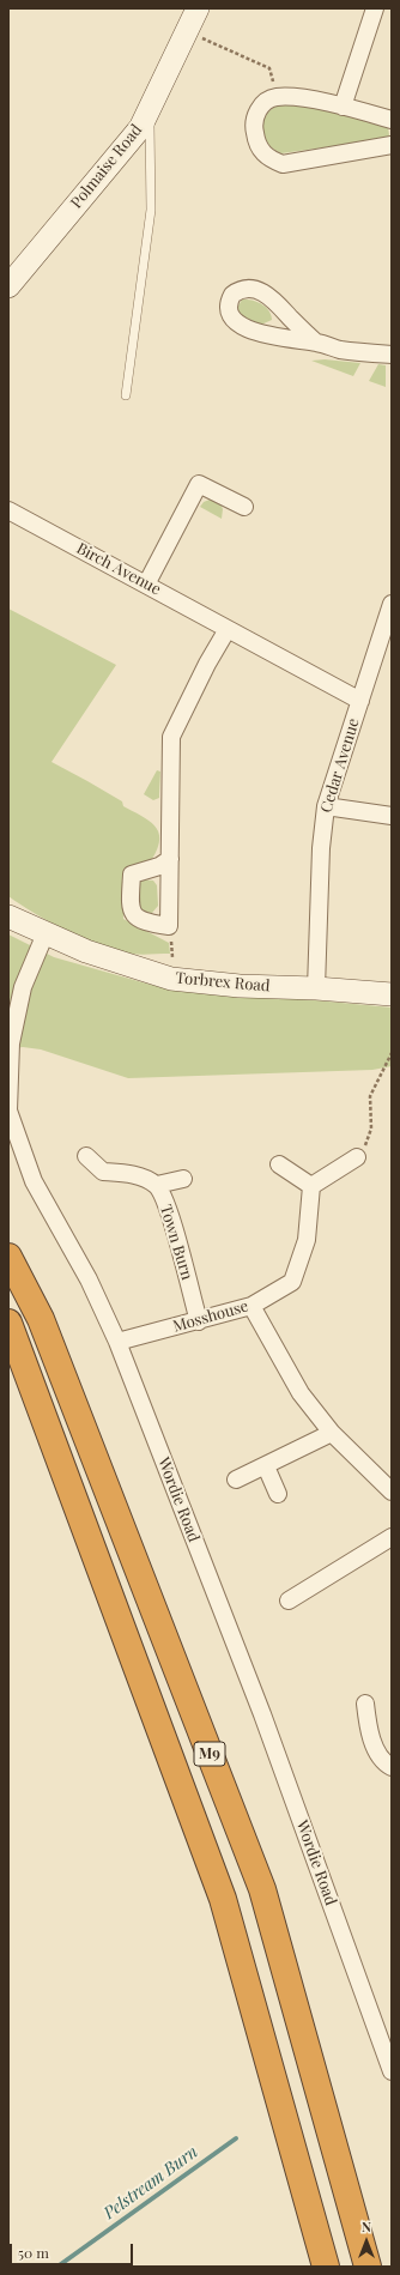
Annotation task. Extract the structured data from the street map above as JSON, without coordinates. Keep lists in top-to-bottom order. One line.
{"streets":{"highway":["M9"],"street":["Polmaise Road","Birch Avenue","Cedar Avenue","Torbrex Road","Town Burn","Mosshouse","Wordie Road"]},"crossings":[["Birch Avenue","Cedar Avenue"],["Cedar Avenue","Torbrex Road"],["Torbrex Road","Wordie Road"],["Town Burn","Mosshouse"],["Mosshouse","Wordie Road"]],"water":["Pelstream Burn"],"scale_bar":"50 m","north":"top"}
